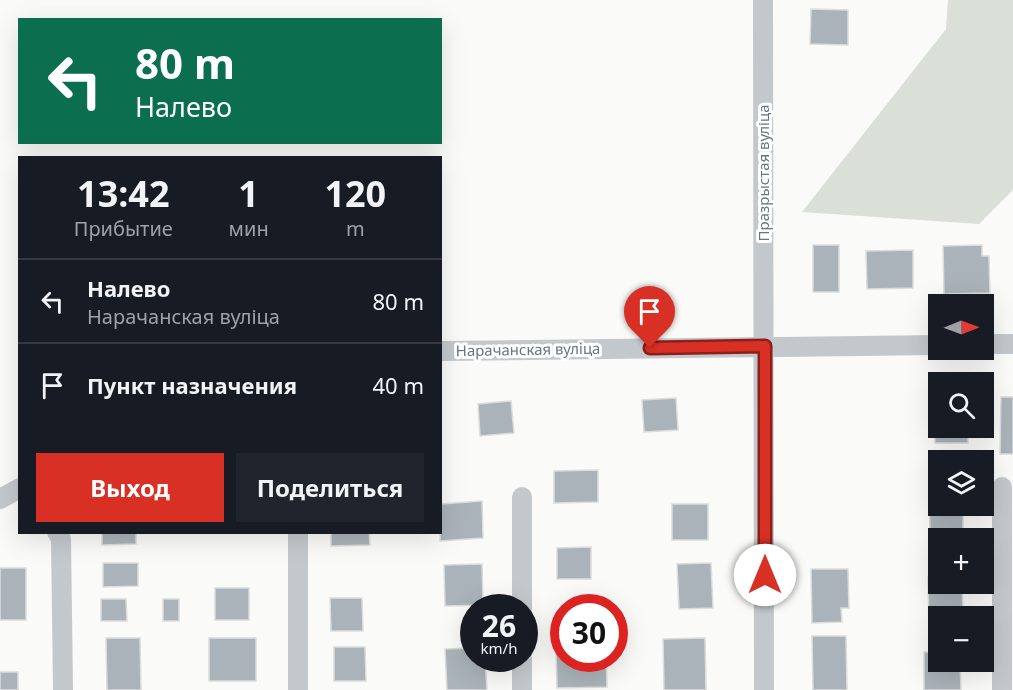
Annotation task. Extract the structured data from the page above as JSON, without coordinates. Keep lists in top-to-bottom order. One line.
{"streets":{"street":["Празрыстая вуліца","Нарачанская вуліца"]},"crossings":[["Празрыстая вуліца","Нарачанская вуліца"]],"north":"right","page":{"turn":["80 m","Налево"],"eta":["13:42","Прибытие","1","мин","120","m"],"list":[{"name":"Налево","note":"Нарачанская вуліца","value":"80 m"},{"name":"Пункт назначения","value":"40 m"}],"map_buttons":["+","−"],"buttons":["Выход","Поделиться"],"speed":"26 km/h","limit":"30"}}
